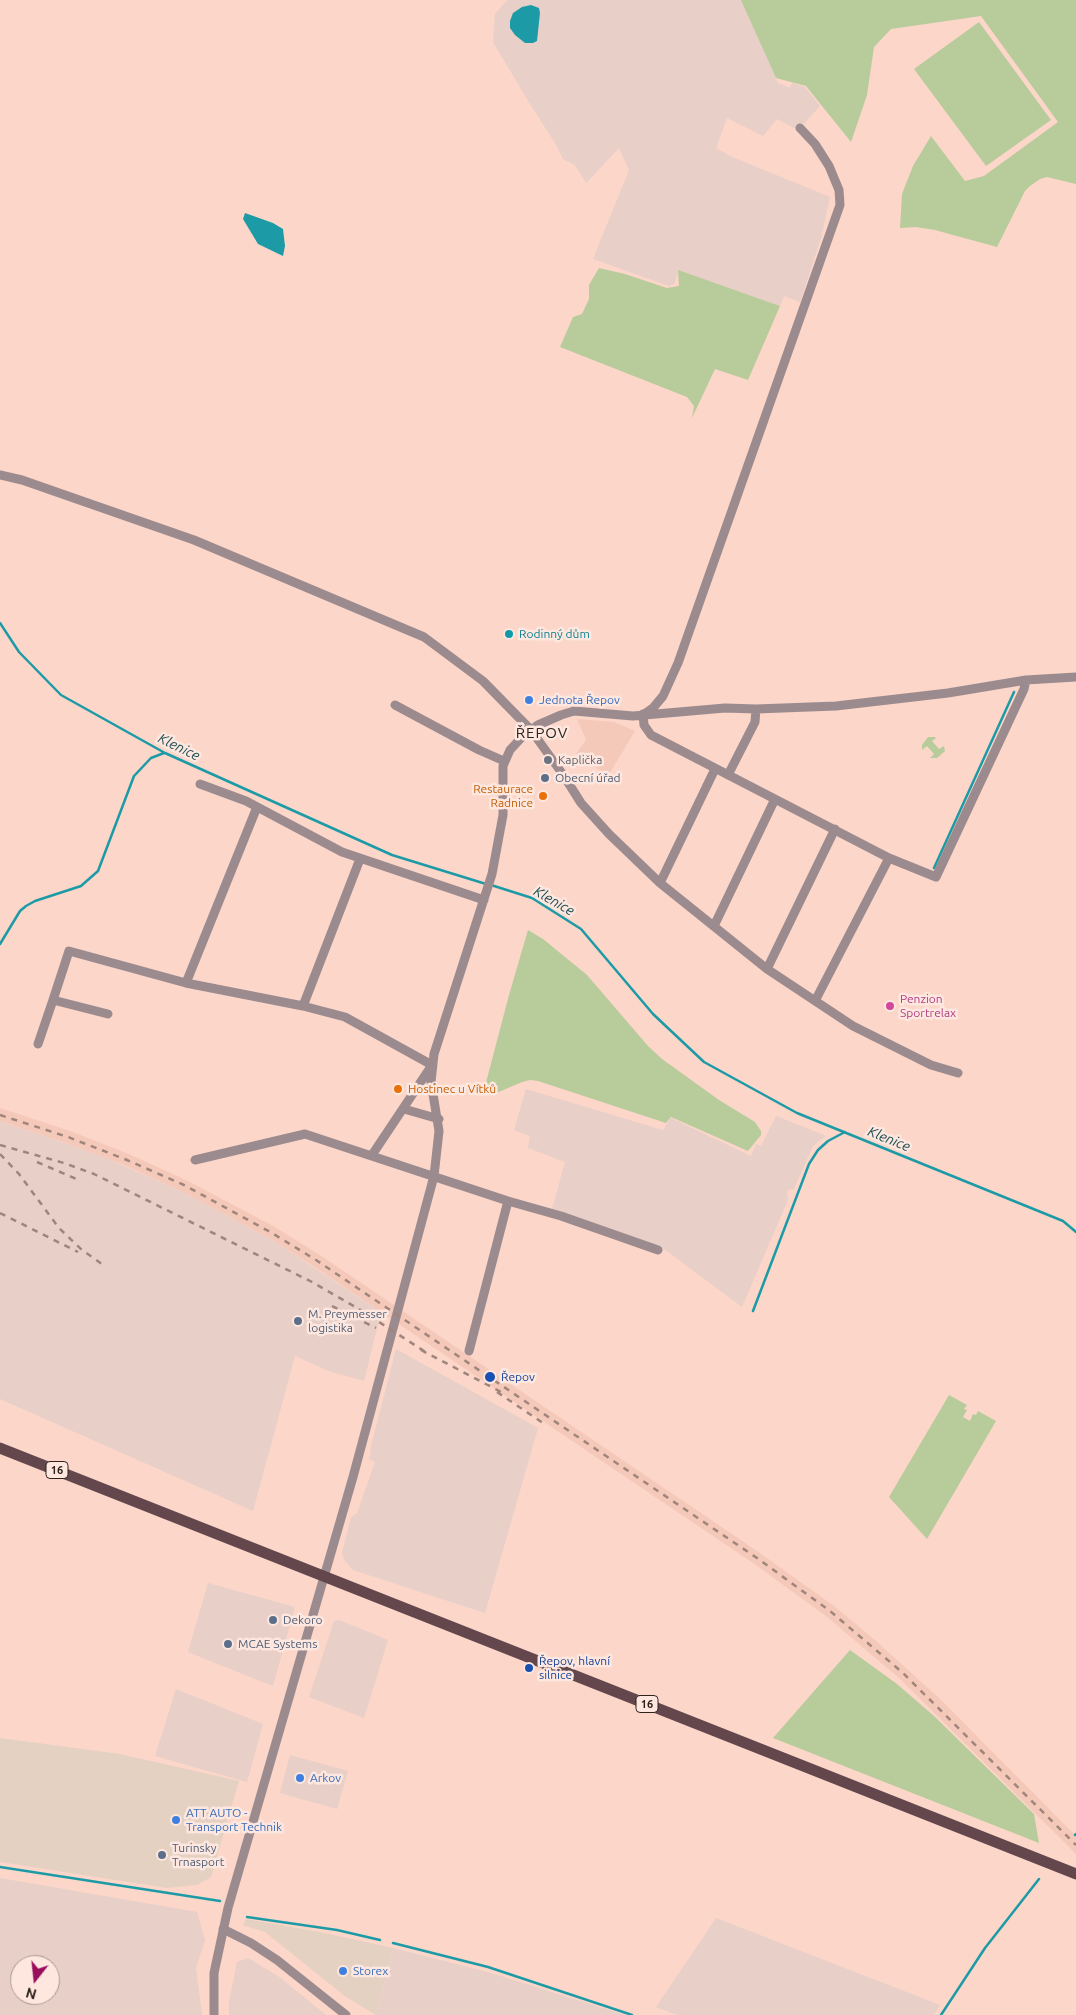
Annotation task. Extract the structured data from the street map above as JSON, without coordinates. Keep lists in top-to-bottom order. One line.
{"streets":{"main road":["16"]},"districts":["ŘEPOV"],"water":["Klenice"],"places":["Rodinný dům","Jednota Řepov","Kaplička","Obecní úřad","Restaurace Radnice","Penzion Sportrelax","Hostinec u Vítků","M. Preymesser logistika","Řepov","Dekoro","MCAE Systems","Řepov, hlavní silnice","Arkov","ATT AUTO - Transport Technik","Turinsky Trnasport","Storex"],"north":"bottom"}
